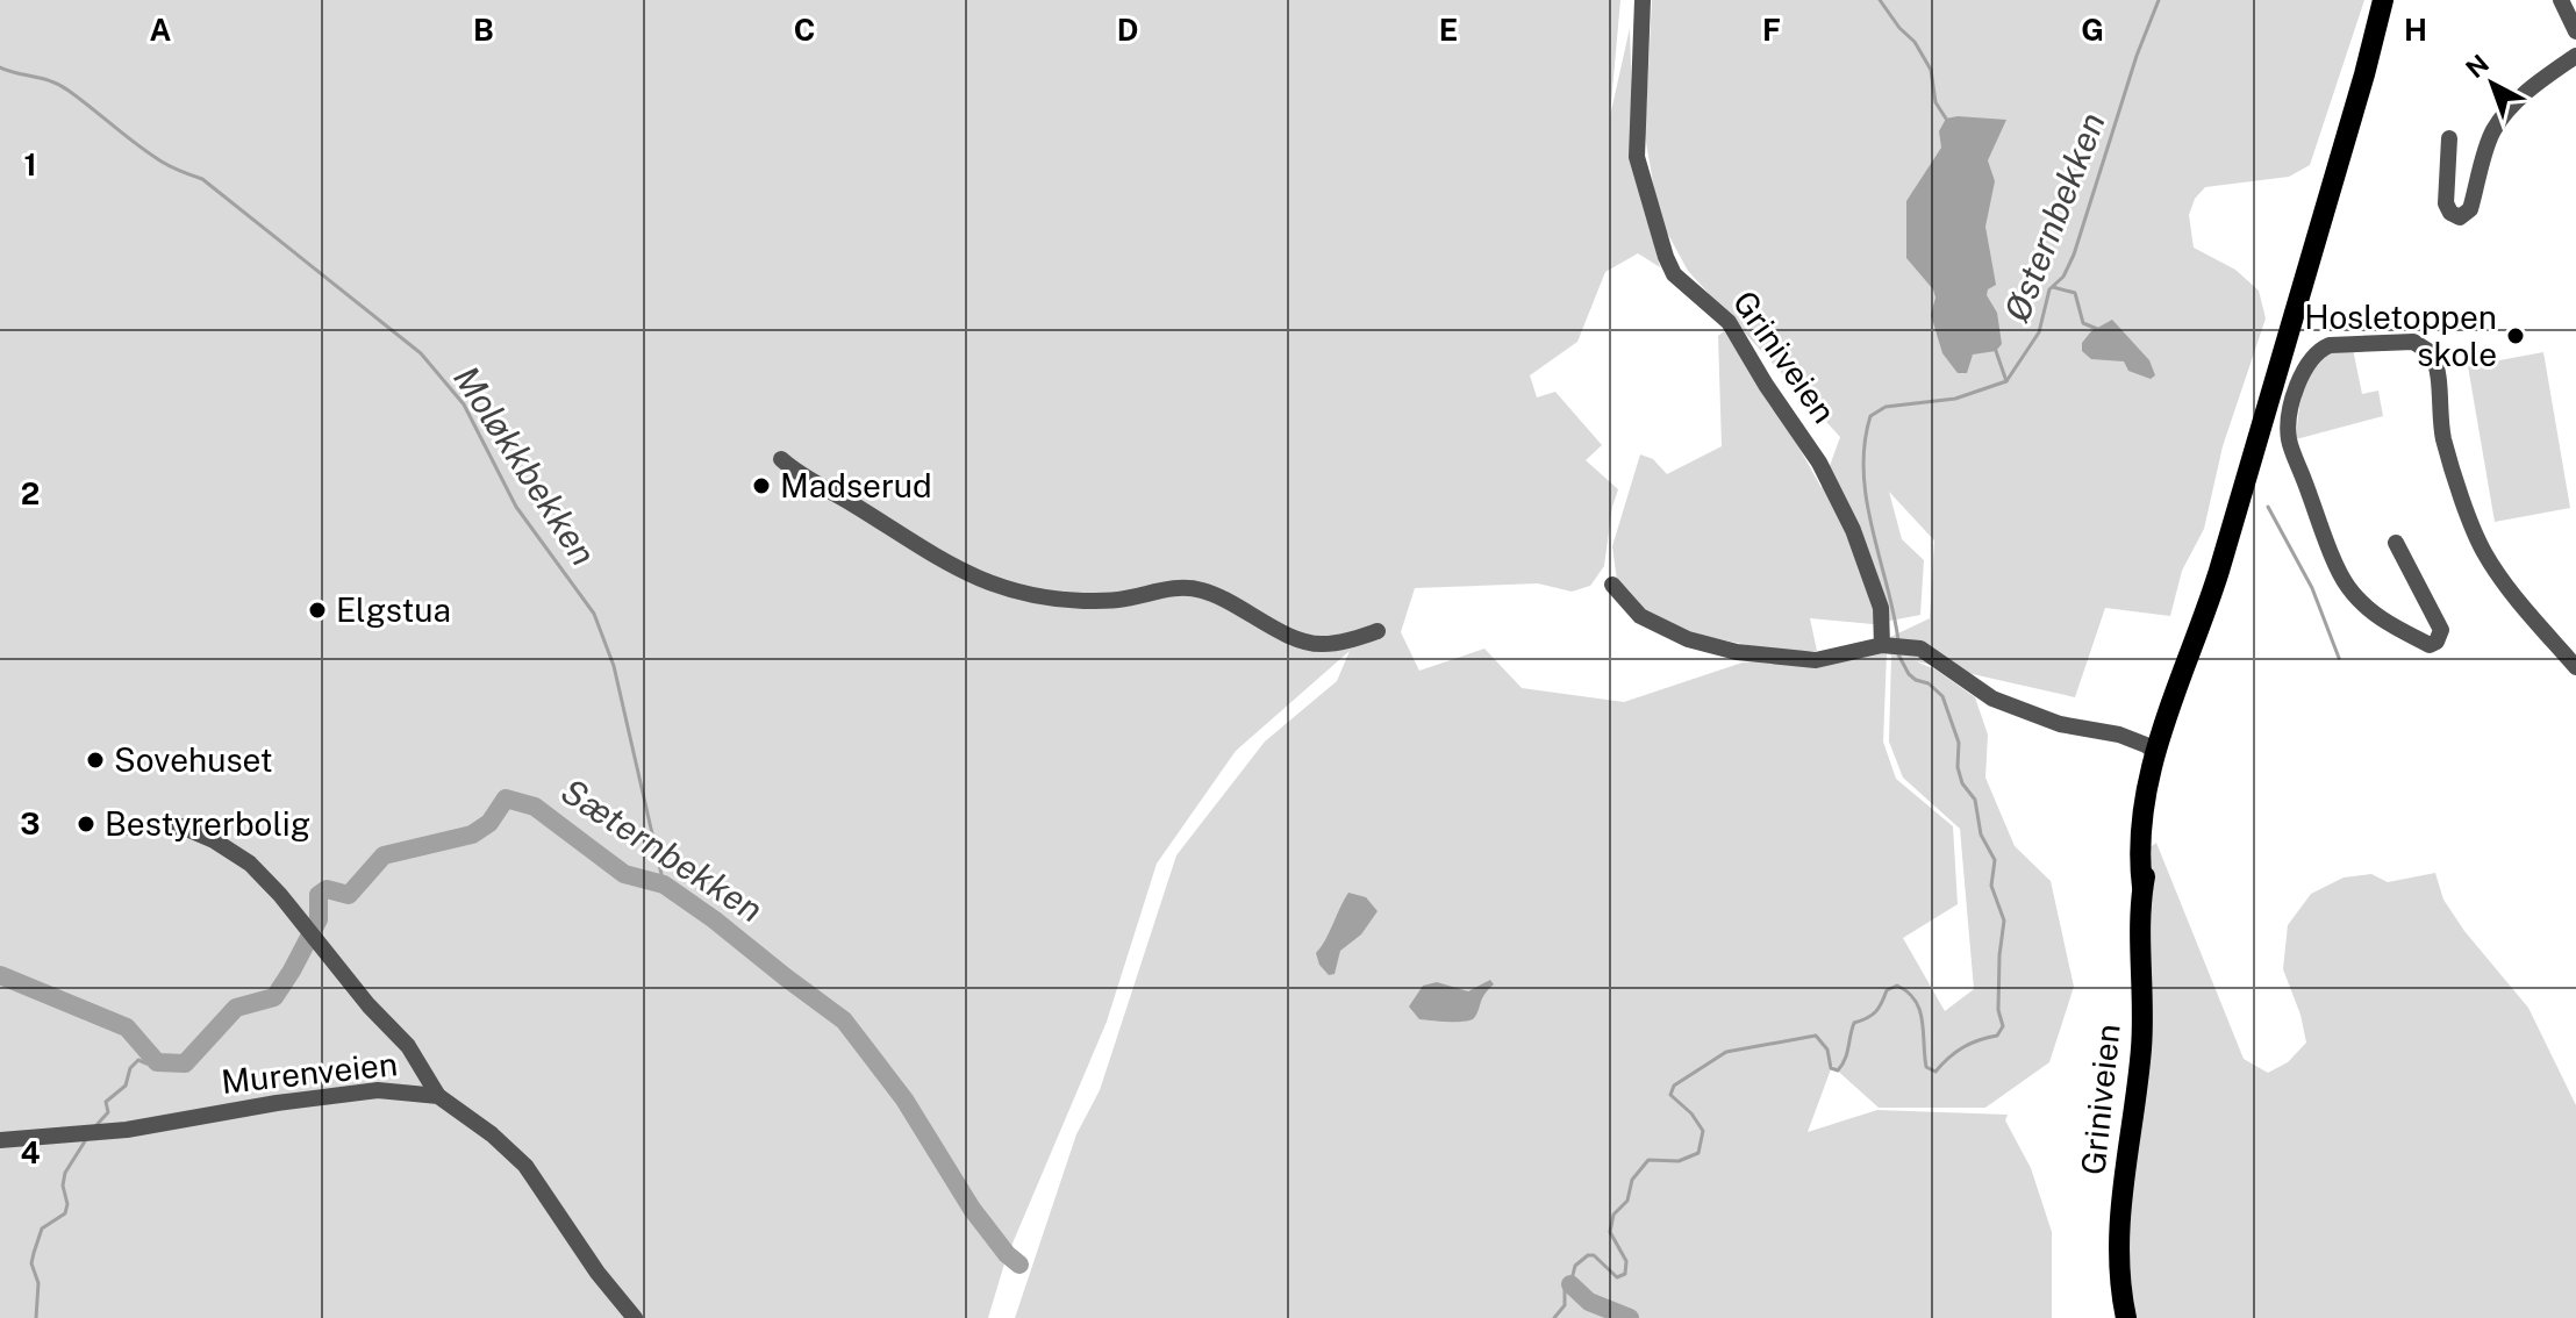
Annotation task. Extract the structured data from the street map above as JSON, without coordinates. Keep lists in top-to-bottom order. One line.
{"streets":{"main road":["Griniveien"],"street":["Murenveien"]},"water":["Østernbekken","Moløkkbekken","Sæternbekken"],"places":["Hosletoppen skole","Madserud","Elgstua","Sovehuset","Bestyrerbolig"],"north":"top left","grid":{"columns":["A","B","C","D","E","F","G","H"],"rows":["1","2","3","4"]}}
